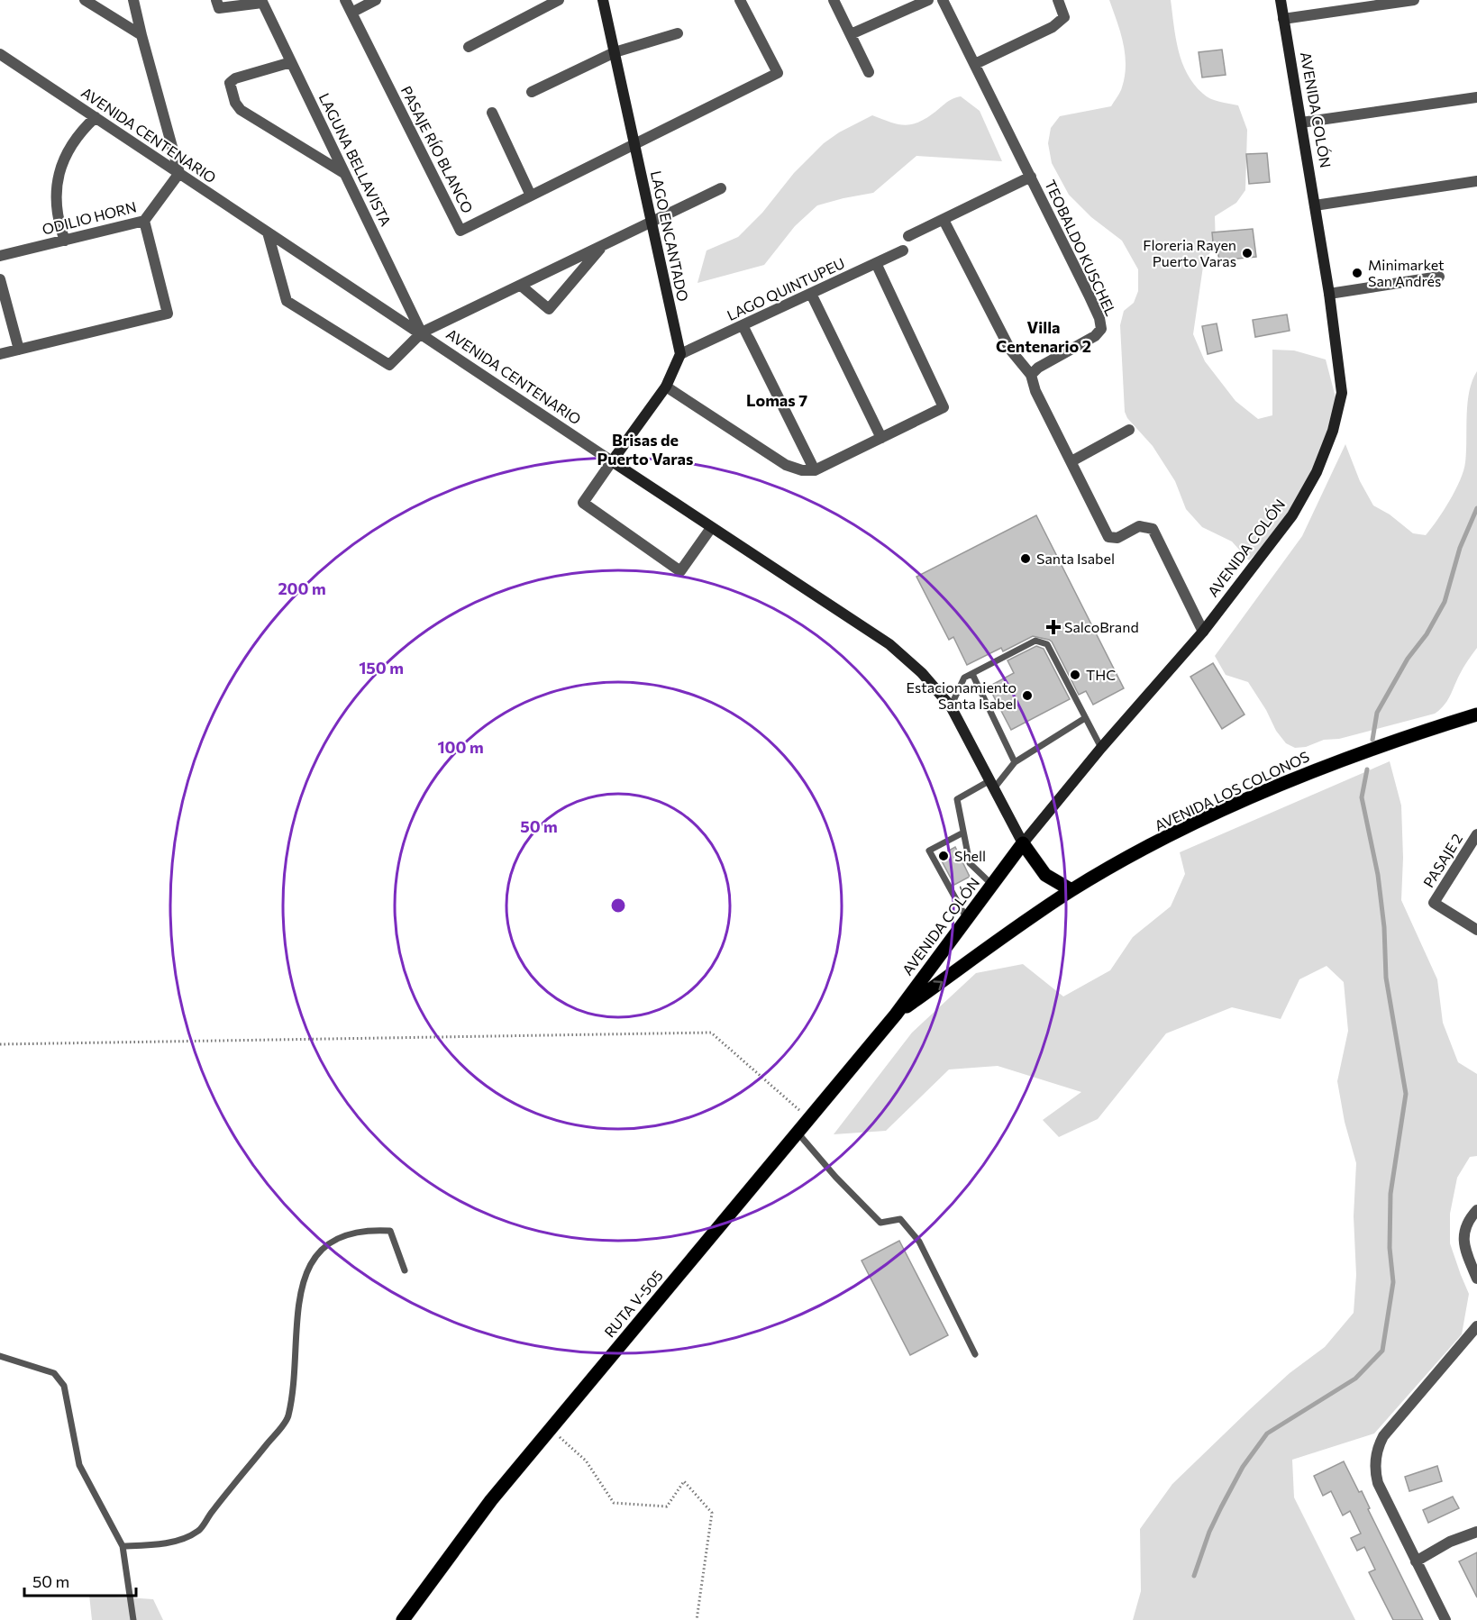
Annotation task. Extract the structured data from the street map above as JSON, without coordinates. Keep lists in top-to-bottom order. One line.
{"streets":{"main road":["AVENIDA COLÓN","AVENIDA LOS COLONOS","RUTA V-505"],"street":["AVENIDA CENTENARIO","PASAJE RÍO BLANCO","LAGUNA BELLAVISTA","ODILIO HORN","LAGO ENCANTADO","TEOBALDO KUSCHEL","LAGO QUINTUPEU","PASAJE 2"]},"crossings":[["AVENIDA COLÓN","AVENIDA CENTENARIO"],["AVENIDA COLÓN","AVENIDA LOS COLONOS"],["AVENIDA COLÓN","RUTA V-505"],["AVENIDA CENTENARIO","LAGUNA BELLAVISTA"],["AVENIDA CENTENARIO","ODILIO HORN"],["LAGO ENCANTADO","LAGO QUINTUPEU"],["AVENIDA LOS COLONOS","RUTA V-505"]],"districts":["Villa Centenario 2","Lomas 7","Brisas de Puerto Varas"],"places":{"other":["Floreria Rayen Puerto Varas","Minimarket San Andrés","Santa Isabel","THC","Estacionamiento Santa Isabel","Shell"],"health":["SalcoBrand"]},"scale_bar":"50 m","rings":["200 m","150 m","100 m","50 m"]}
